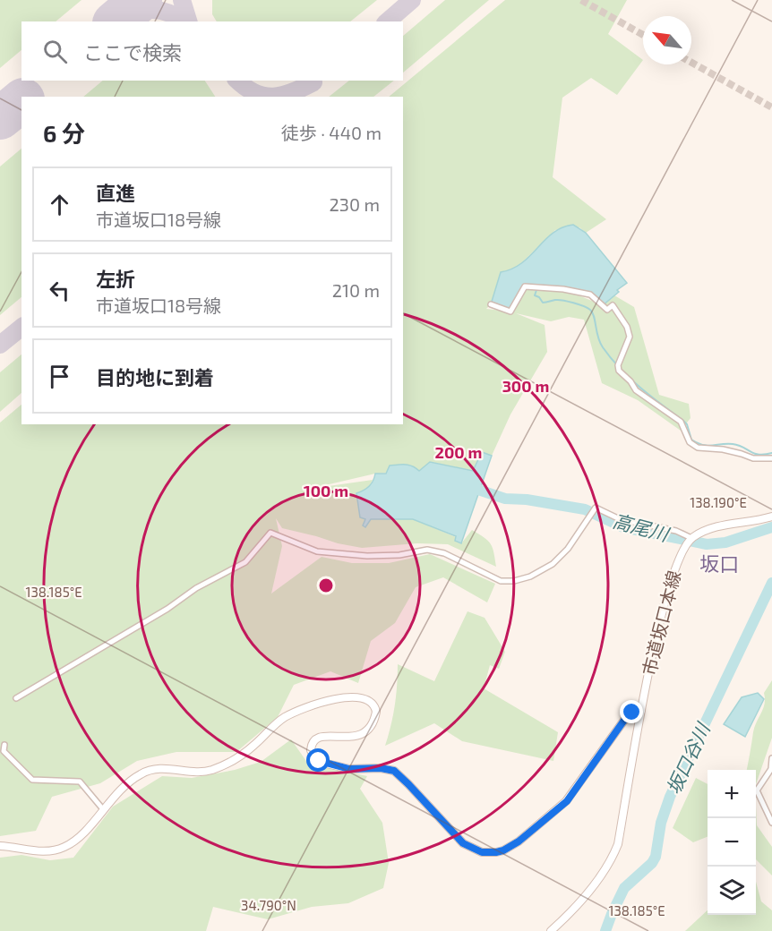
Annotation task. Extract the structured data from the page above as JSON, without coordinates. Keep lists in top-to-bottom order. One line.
{"streets":{"street":["市道坂口本線"]},"districts":["坂口"],"water":["高尾川","坂口谷川"],"north":"top left","page":{"search":"ここで検索","heading":["6 分","徒歩 · 440 m"],"list":[["直進","市道坂口18号線","230 m"],["左折","市道坂口18号線","210 m"],"目的地に到着"],"map_buttons":["+","−"]},"coordinates":["138.190°E","138.185°E","34.790°N"],"rings":["300 m","200 m","100 m"]}
